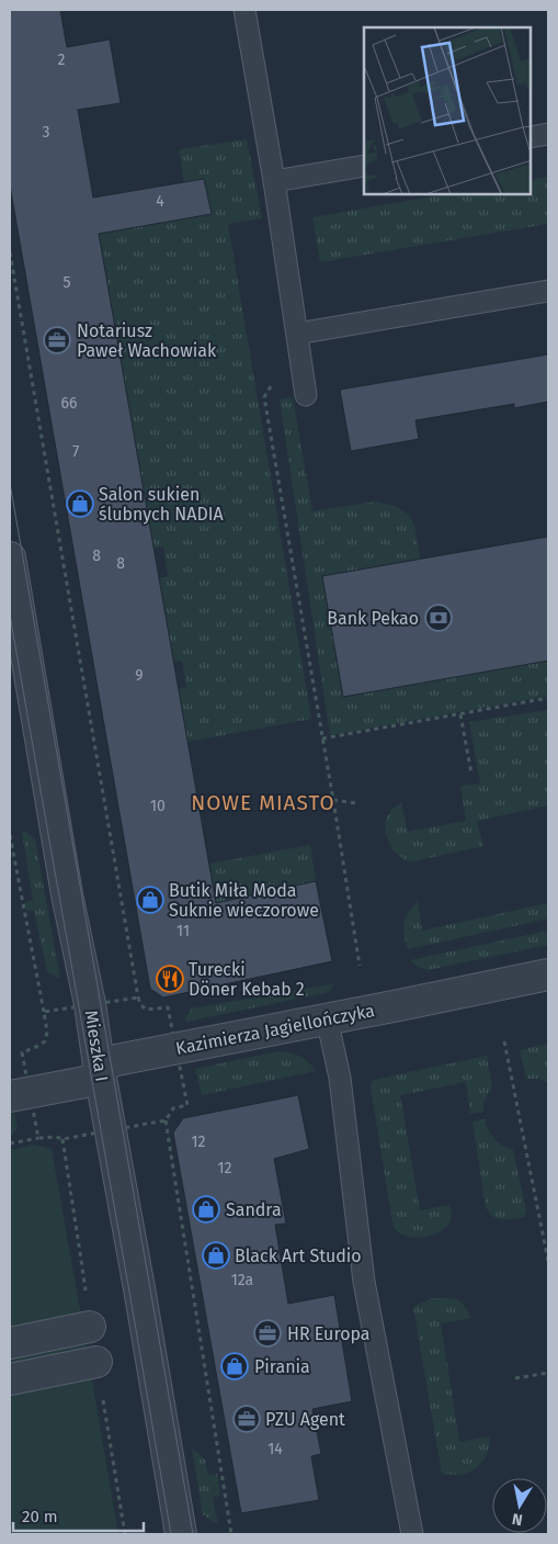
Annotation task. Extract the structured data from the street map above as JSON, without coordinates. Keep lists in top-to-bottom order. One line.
{"streets":{"street":["Kazimierza Jagiellończyka","Mieszka I"]},"crossings":[["Kazimierza Jagiellończyka","Mieszka I"]],"districts":["NOWE MIASTO"],"places":{"office":["Notariusz Paweł Wachowiak","HR Europa","PZU Agent"],"shop":["Salon sukien ślubnych NADIA","Butik Miła Moda Suknie wieczorowe","Sandra","Black Art Studio","Pirania"],"bank":["Bank Pekao"],"restaurant":["Turecki Döner Kebab 2"]},"house_numbers":["2","3","4","5","66","7","8","8","9","10","11","12","12","12a","14"],"scale_bar":"20 m","north":"bottom"}
